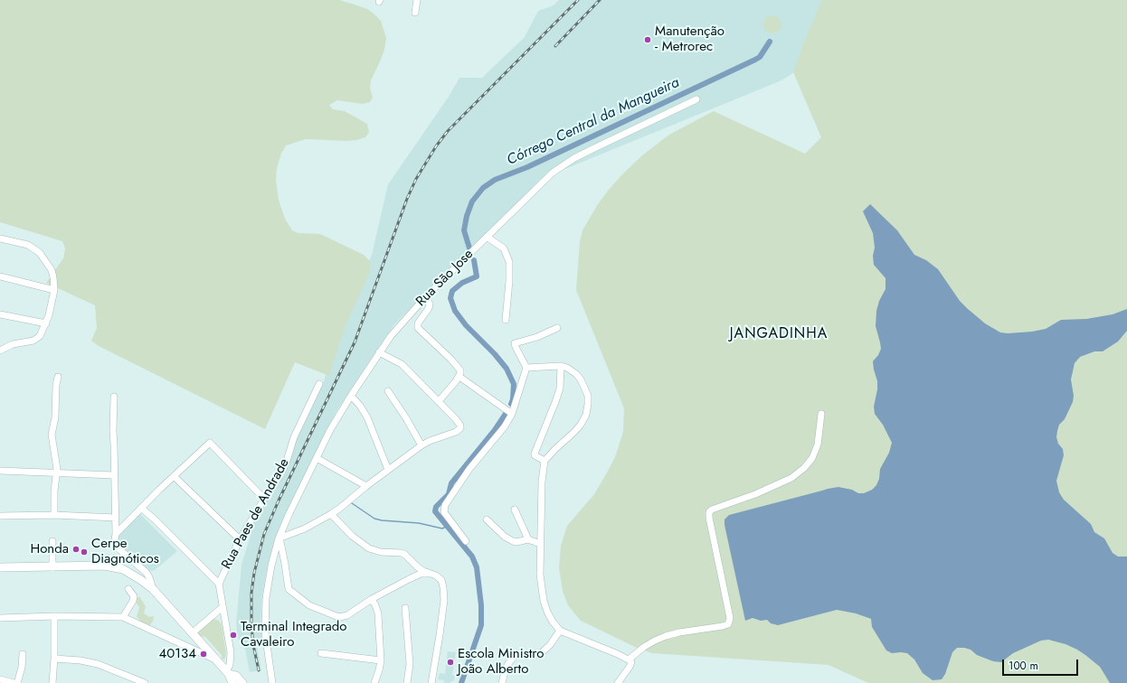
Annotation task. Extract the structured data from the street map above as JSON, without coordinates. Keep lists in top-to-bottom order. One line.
{"streets":{"street":["Rua São Jose","Rua Paes de Andrade"]},"districts":["JANGADINHA"],"water":["Córrego Central da Mangueira"],"places":["Manutenção - Metrorec","Honda","Cerpe Diagnóticos","Terminal Integrado Cavaleiro","40134","Escola Ministro João Alberto"],"scale_bar":"100 m"}
